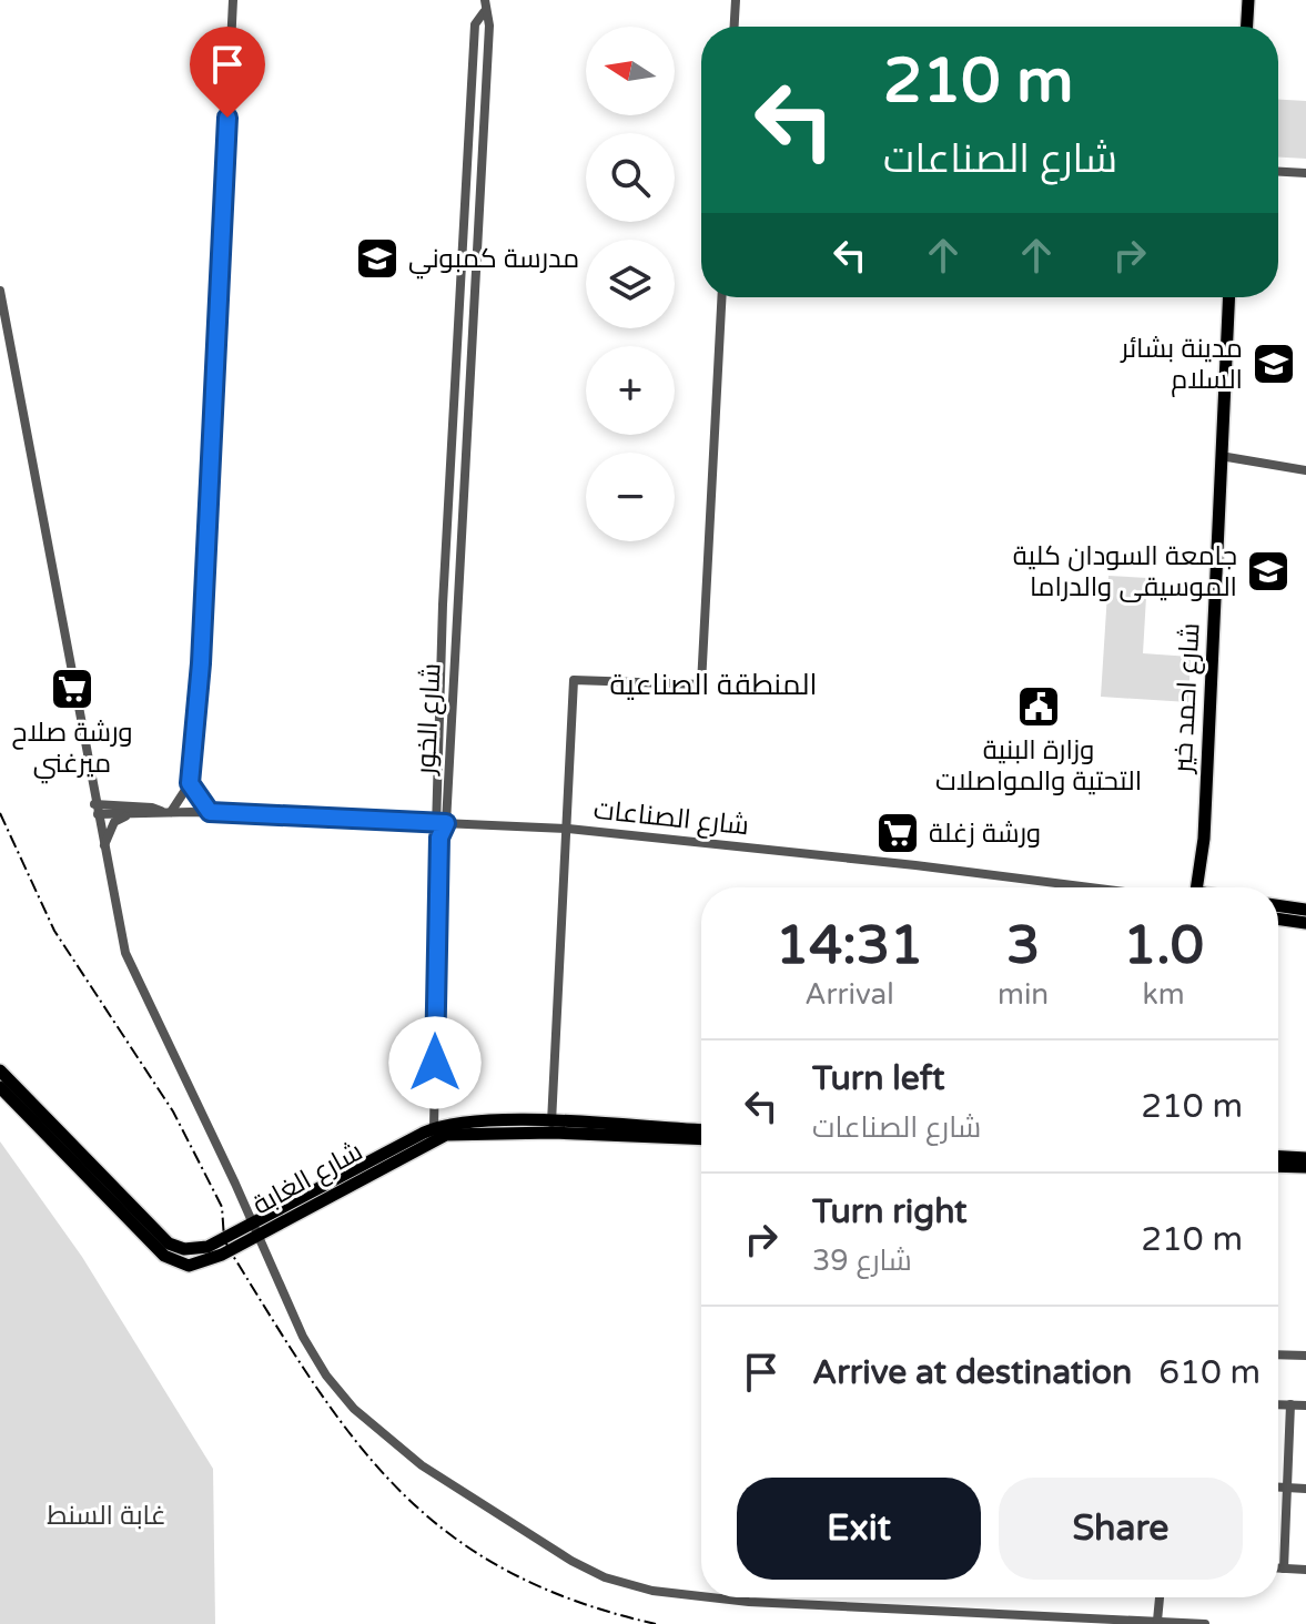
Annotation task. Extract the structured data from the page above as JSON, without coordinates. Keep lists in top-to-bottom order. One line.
{"streets":{"main road":["شارع احمد خير","شارع الغابة"],"street":["شارع الخور","شارع الصناعات"]},"crossings":[["شارع الخور","شارع الصناعات"],["شارع الخور","شارع الغابة"]],"districts":["المنطقة الصناعية"],"parks":["غابة السنط"],"places":{"school or university":["مدرسة كمبوني","مدينة بشائر السلام","جامعة السودان كلية الموسيقى والدراما"],"supermarket":["ورشة صلاح ميرغني","ورشة زغلة"],"public building":["وزارة البنية التحتية والمواصلات"]},"north":"left","page":{"map_buttons":["+","−"],"turn":["210 m","شارع الصناعات"],"eta":["14:31","Arrival","3","min","1.0","km"],"list":[{"name":"Turn left","note":"شارع الصناعات","value":"210 m"},{"name":"Turn right","note":"شارع 39","value":"210 m"},{"name":"Arrive at destination","value":"610 m"}],"buttons":["Exit","Share"]}}
